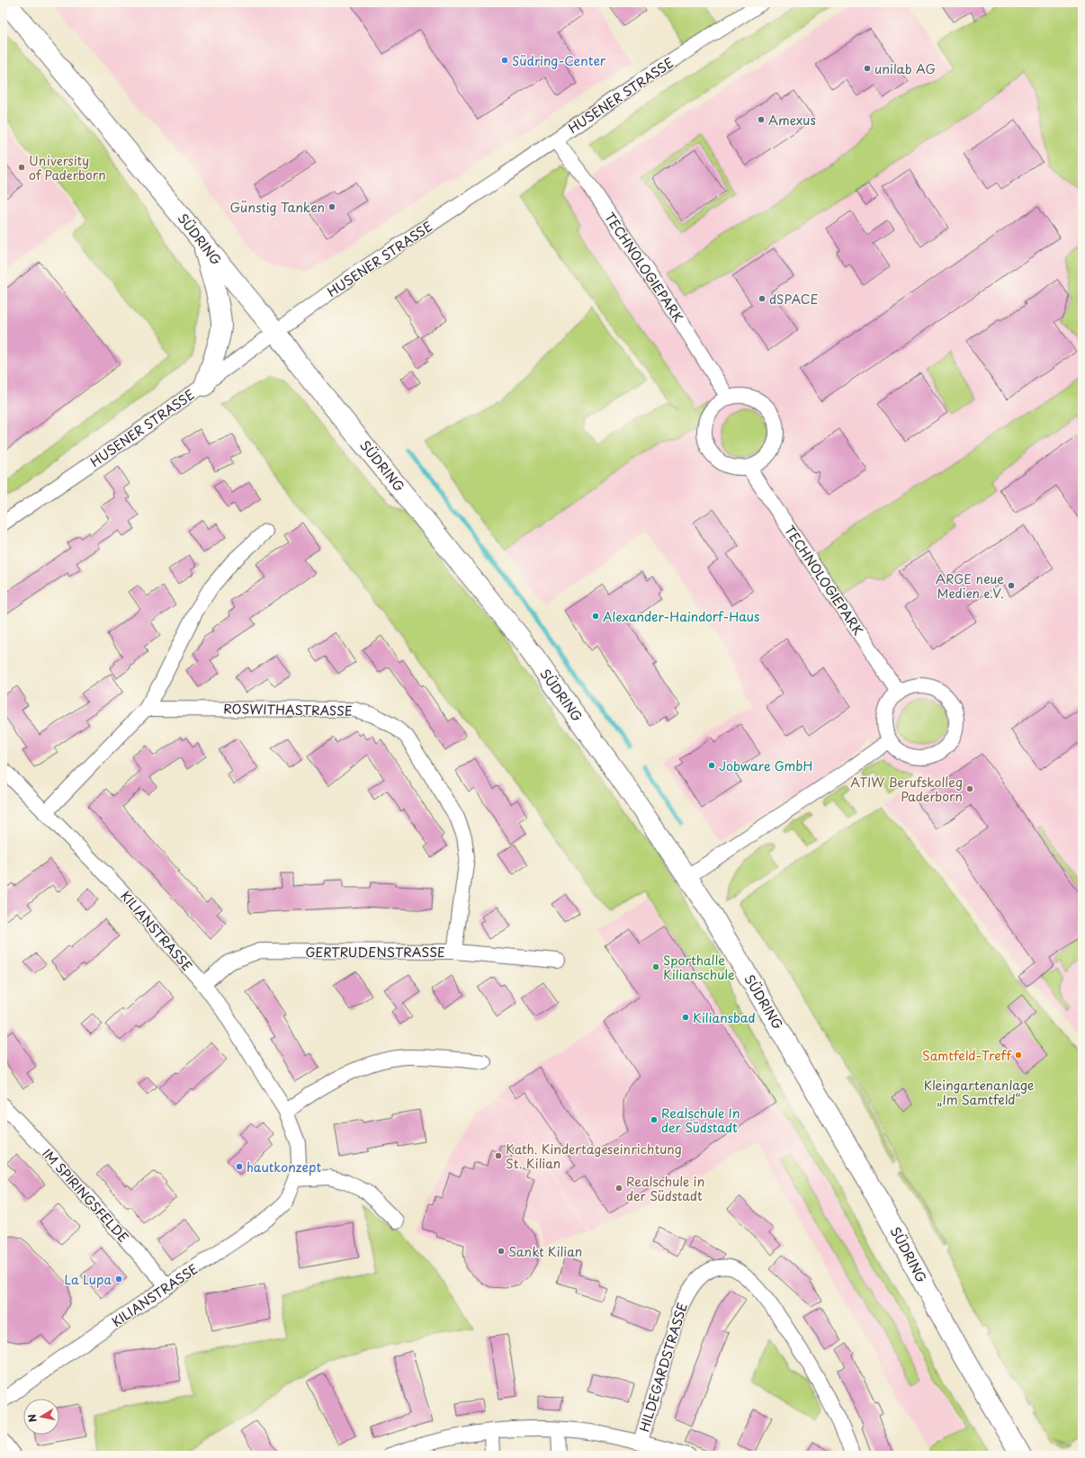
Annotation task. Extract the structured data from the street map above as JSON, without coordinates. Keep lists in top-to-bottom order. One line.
{"streets":{"main road":["SÜDRING"],"street":["HUSENER STRASSE","TECHNOLOGIEPARK","ROSWITHASTRASSE","KILIANSTRASSE","GERTRUDENSTRASSE","IM SPIRINGSFELDE","HILDEGARDSTRASSE"]},"crossings":[["HUSENER STRASSE","SÜDRING"],["HUSENER STRASSE","TECHNOLOGIEPARK"],["ROSWITHASTRASSE","GERTRUDENSTRASSE"],["KILIANSTRASSE","GERTRUDENSTRASSE"],["KILIANSTRASSE","IM SPIRINGSFELDE"]],"parks":["Kleingartenanlage „Im Samtfeld“"],"places":["Südring-Center","unilab AG","Amexus","University of Paderborn","Günstig Tanken","dSPACE","ARGE neue Medien e.V.","Alexander-Haindorf-Haus","Jobware GmbH","ATIW Berufskolleg Paderborn","Sporthalle Kilianschule","Kiliansbad","Samtfeld-Treff","Realschule In der Südstadt","Kath. Kindertageseinrichtung St. Kilian","hautkonzept","Realschule in der Südstadt","Sankt Kilian","La Lupa"],"north":"left"}
